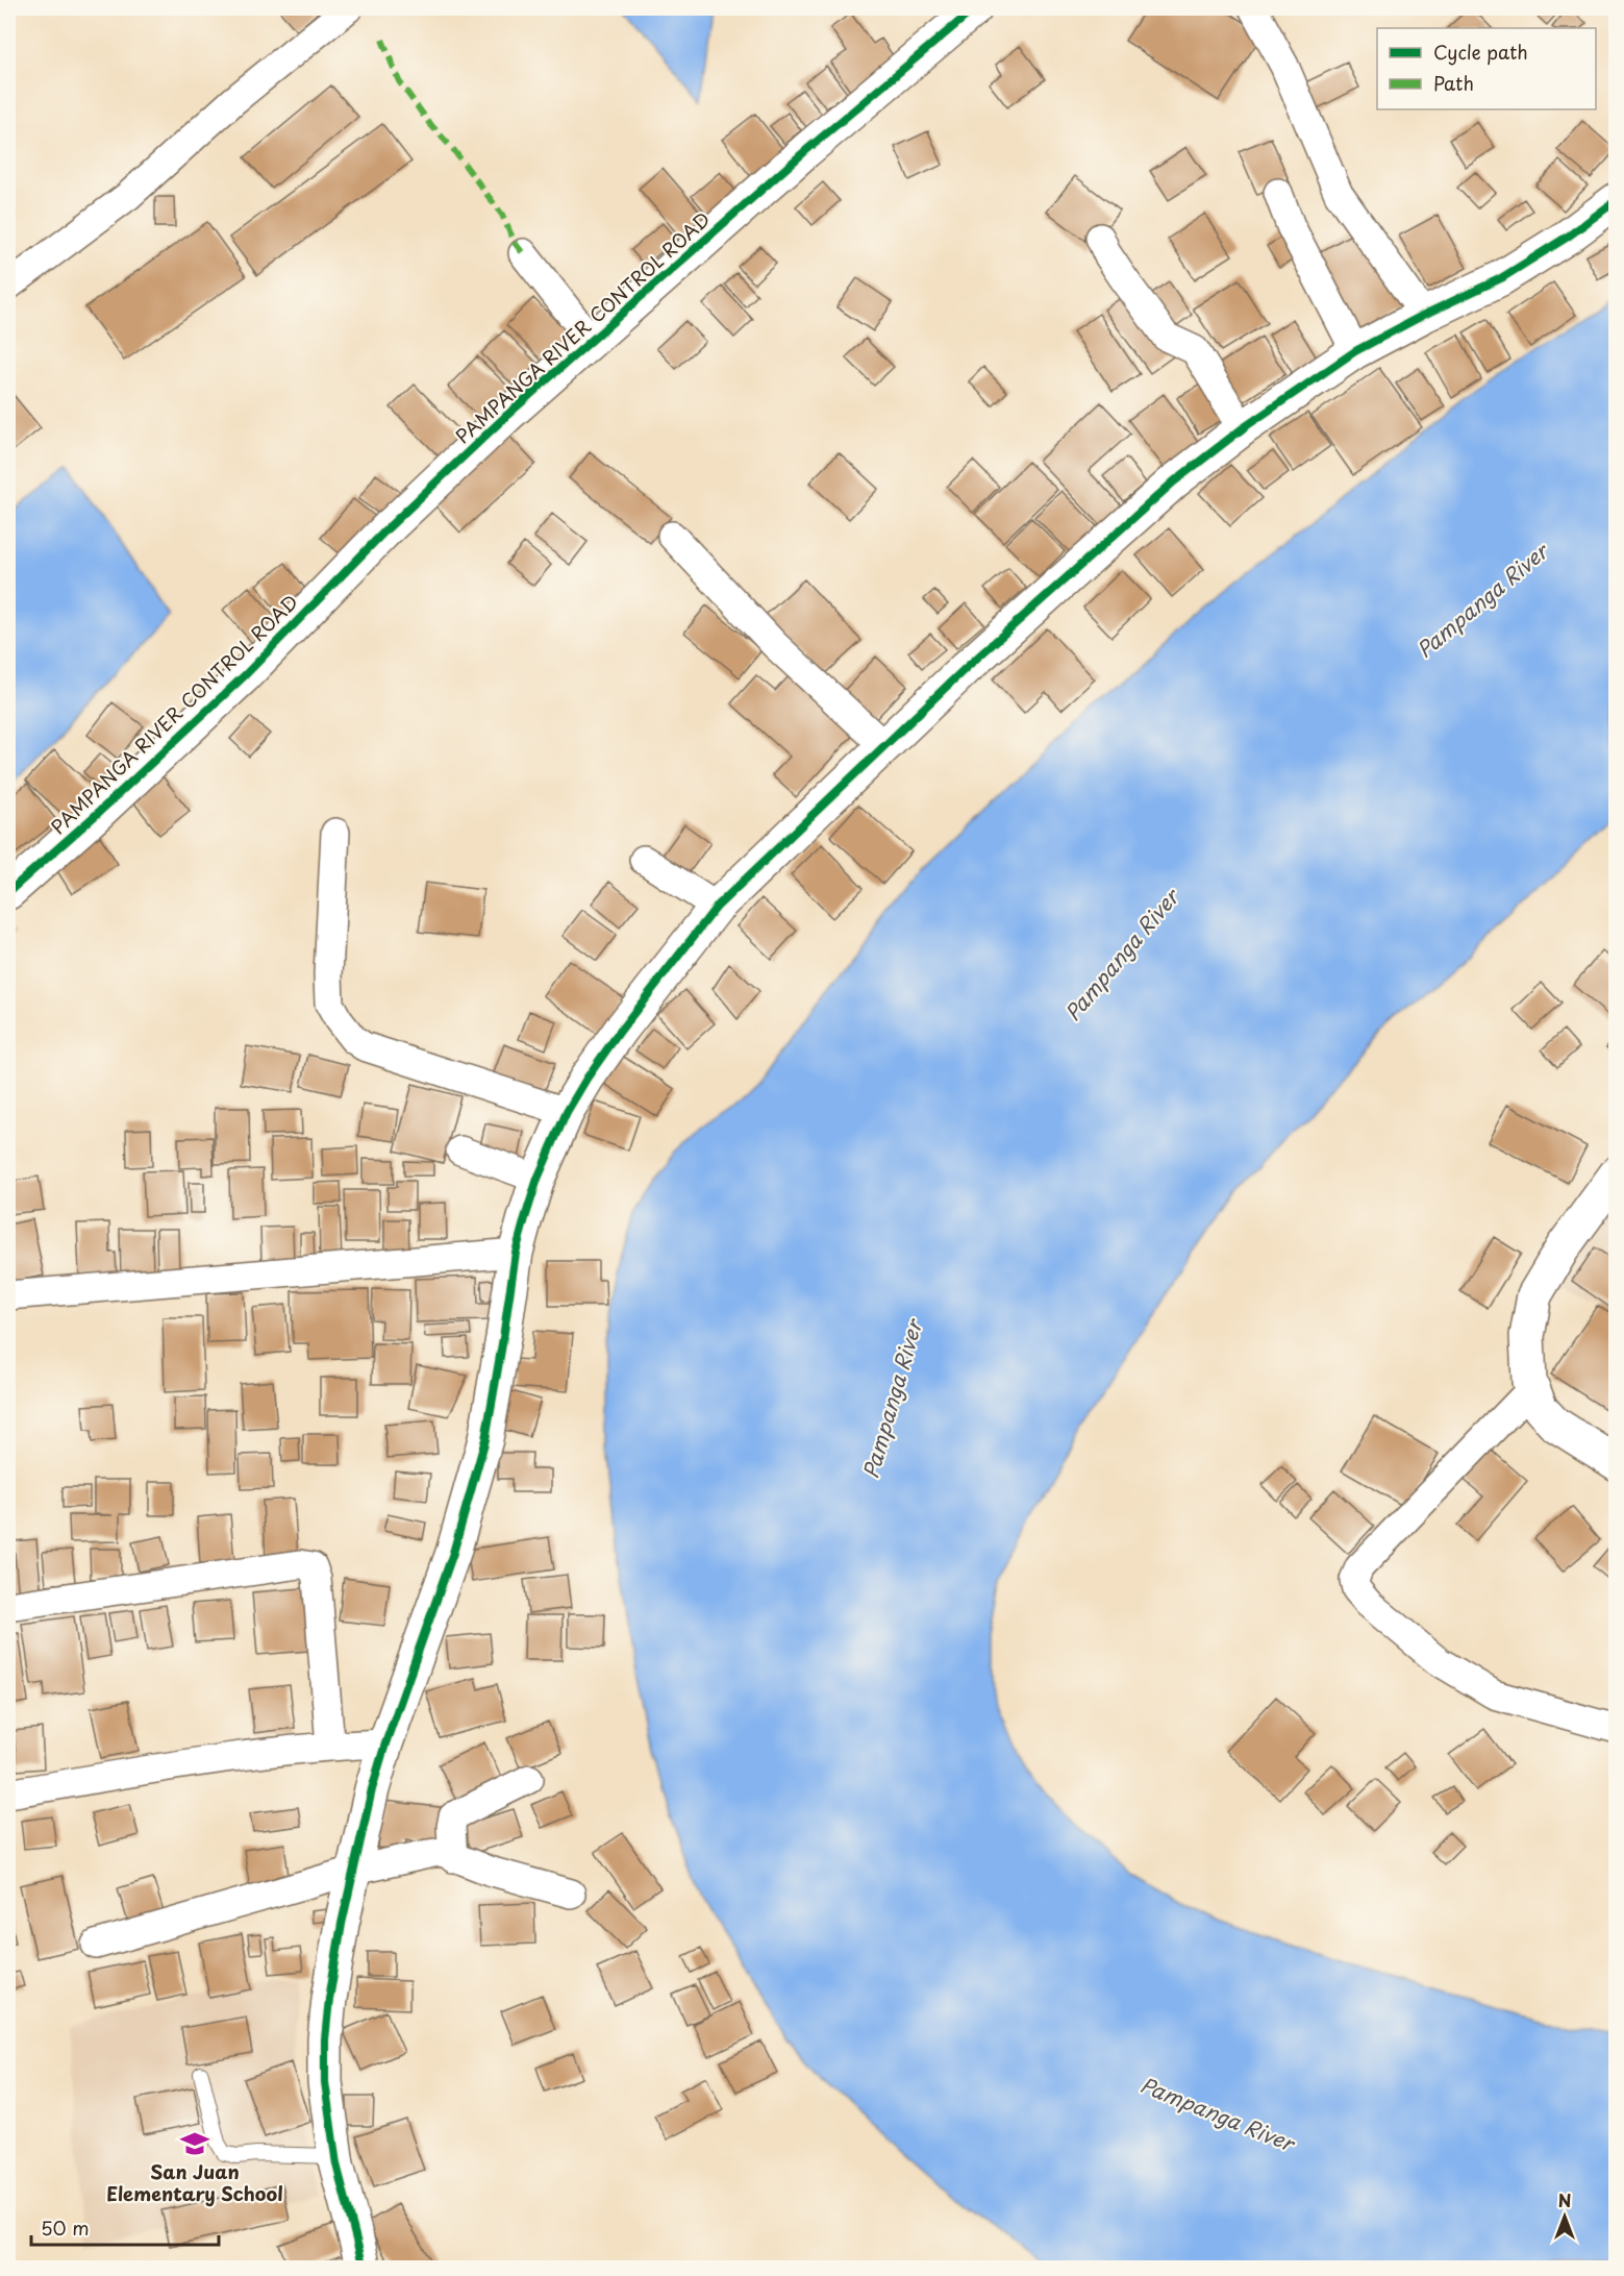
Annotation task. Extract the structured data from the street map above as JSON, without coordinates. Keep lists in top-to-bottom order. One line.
{"streets":{"street":["PAMPANGA RIVER CONTROL ROAD"]},"water":["Pampanga River"],"places":{"school or university":["San Juan Elementary School"]},"legend":["Cycle path","Path"],"scale_bar":"50 m","north":"top"}
